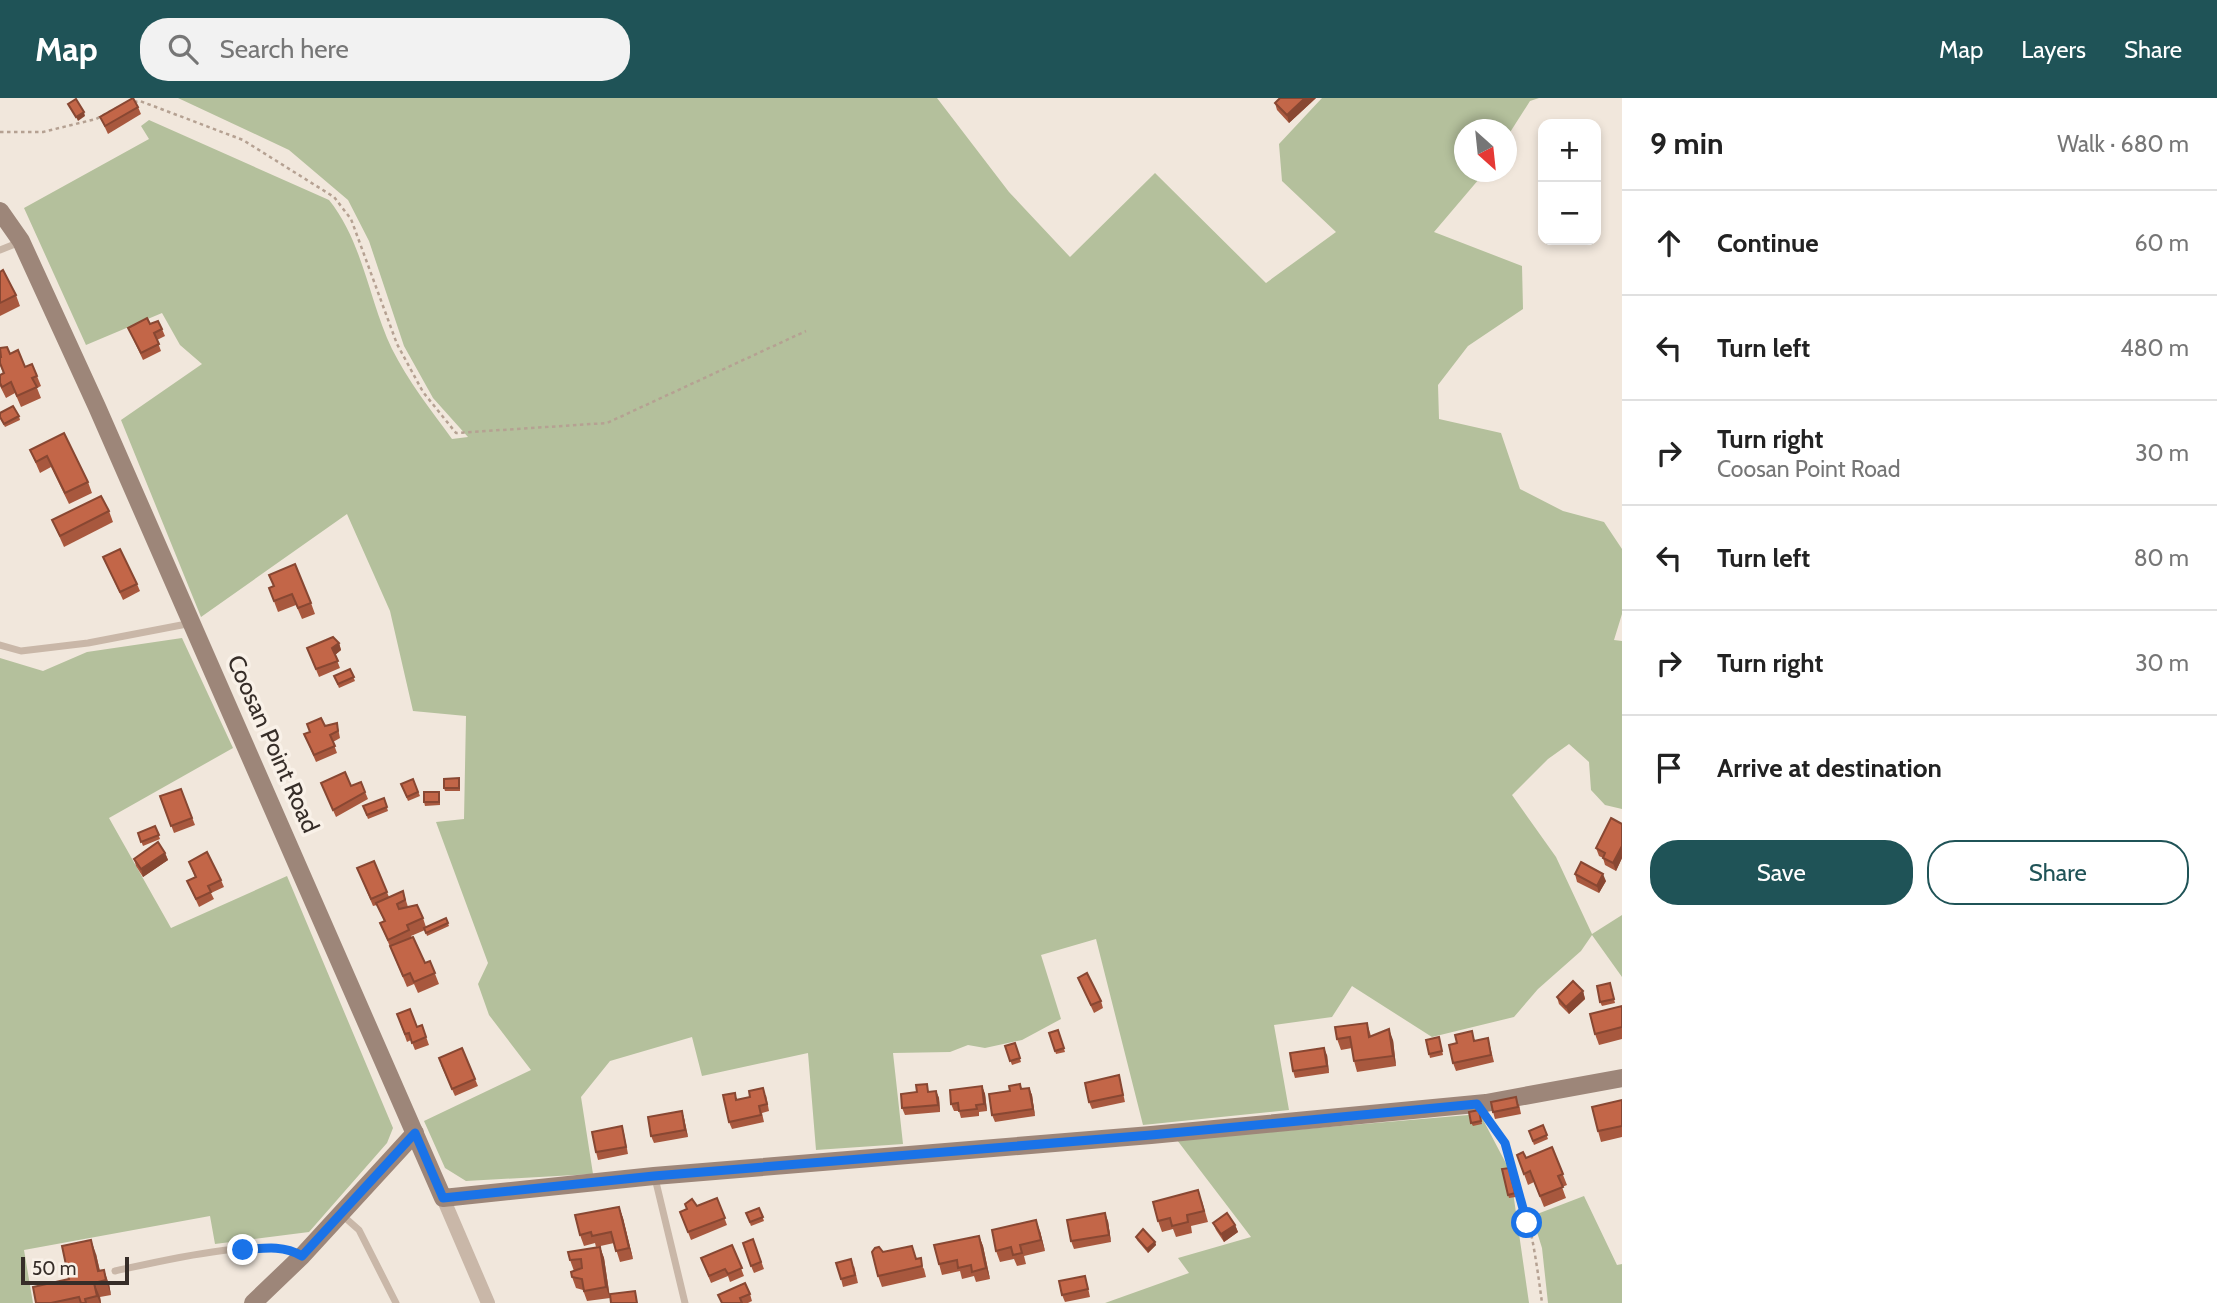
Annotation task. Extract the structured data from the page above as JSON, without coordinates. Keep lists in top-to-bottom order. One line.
{"streets":{"street":["Coosan Point Road"]},"scale_bar":"50 m","north":"bottom right","page":{"header":"Map","search":"Search here","nav":["Map","Layers","Share"],"heading":["9 min","Walk · 680 m"],"map_buttons":["+","−"],"list":[["Continue","60 m"],["Turn left","480 m"],["Turn right","Coosan Point Road","30 m"],["Turn left","80 m"],["Turn right","30 m"],"Arrive at destination"],"buttons":["Save","Share"],"scale":"50 m"}}
